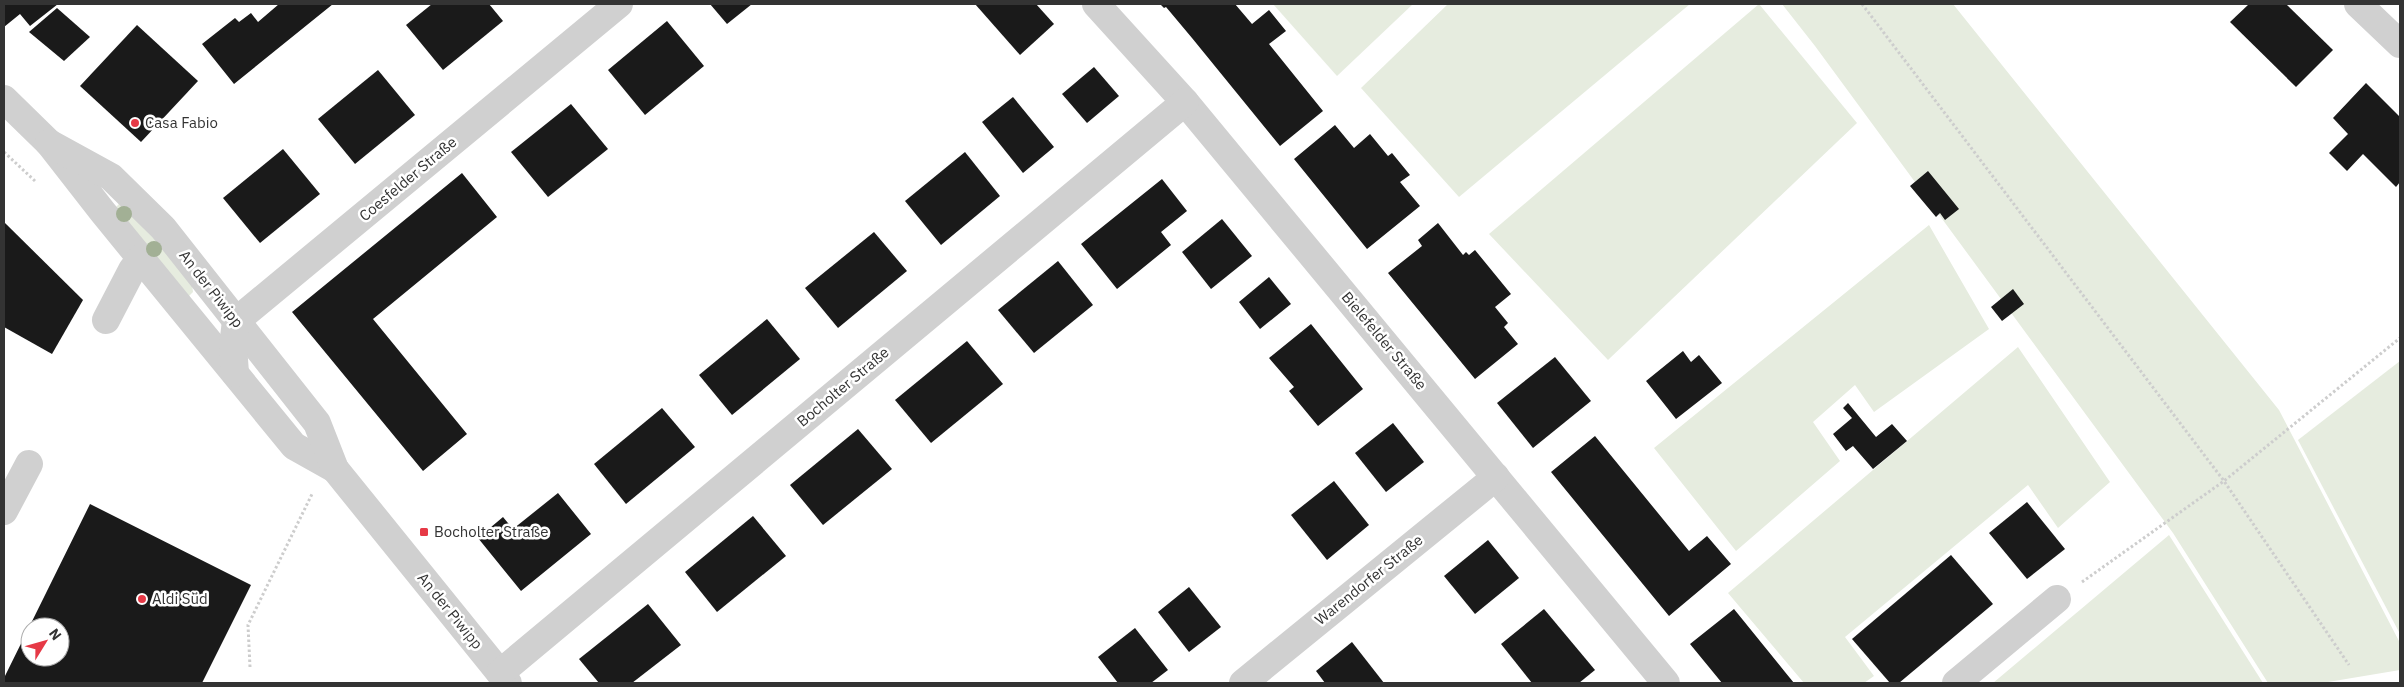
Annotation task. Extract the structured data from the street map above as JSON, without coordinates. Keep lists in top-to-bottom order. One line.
{"streets":{"street":["Coesfelder Straße","An der Piwipp","Bielefelder Straße","Bocholter Straße","Warendorfer Straße"]},"crossings":[["Coesfelder Straße","An der Piwipp"],["An der Piwipp","Bocholter Straße"],["Bielefelder Straße","Bocholter Straße"],["Bielefelder Straße","Warendorfer Straße"]],"places":{"other":["Casa Fabio","Aldi Süd"],"transit":["Bocholter Straße"]},"north":"top right"}
